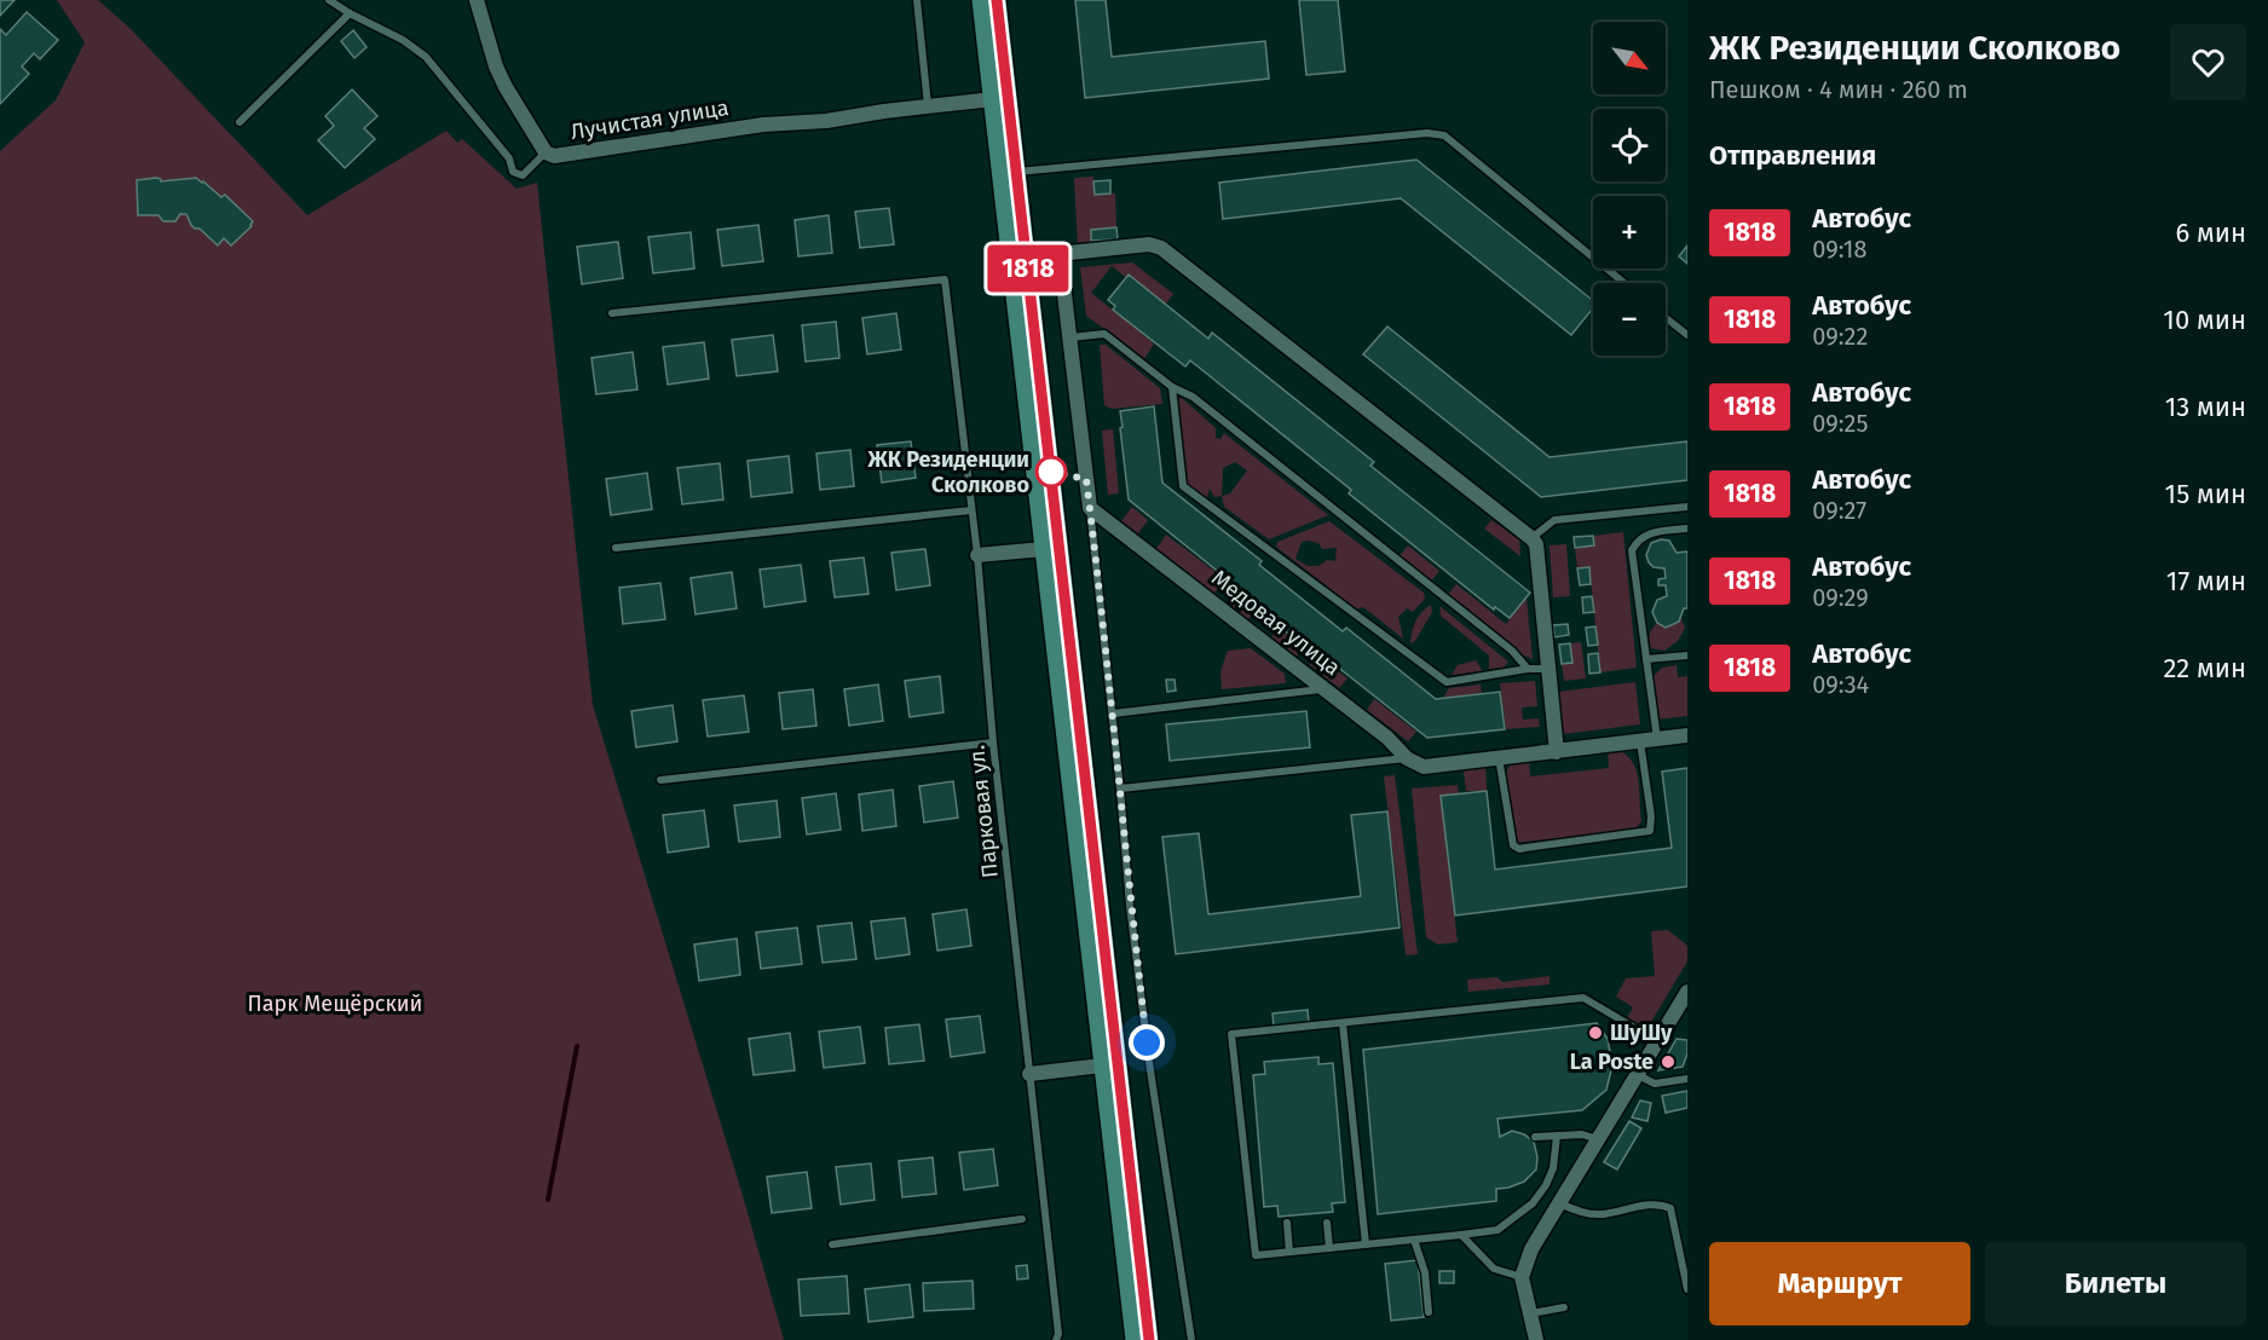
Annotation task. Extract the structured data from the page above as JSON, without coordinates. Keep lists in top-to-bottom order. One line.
{"streets":{"street":["Лучистая улица","Медовая улица"],"lane":["Парковая ул."]},"parks":["Парк Мещёрский"],"places":["ЖК Резиденции Сколково","ШуШу","La Poste"],"lines":["bus line 1818"],"north":"bottom right","page":{"on_map":"1818","heading":[["ЖК Резиденции Сколково","Пешком · 4 мин · 260 m"],"Отправления"],"map_buttons":["+","−"],"list":[{"mark":"1818","name":"Автобус","note":"09:18","value":"6 мин"},{"mark":"1818","name":"Автобус","note":"09:22","value":"10 мин"},{"mark":"1818","name":"Автобус","note":"09:25","value":"13 мин"},{"mark":"1818","name":"Автобус","note":"09:27","value":"15 мин"},{"mark":"1818","name":"Автобус","note":"09:29","value":"17 мин"},{"mark":"1818","name":"Автобус","note":"09:34","value":"22 мин"}],"buttons":["Маршрут","Билеты"]}}
